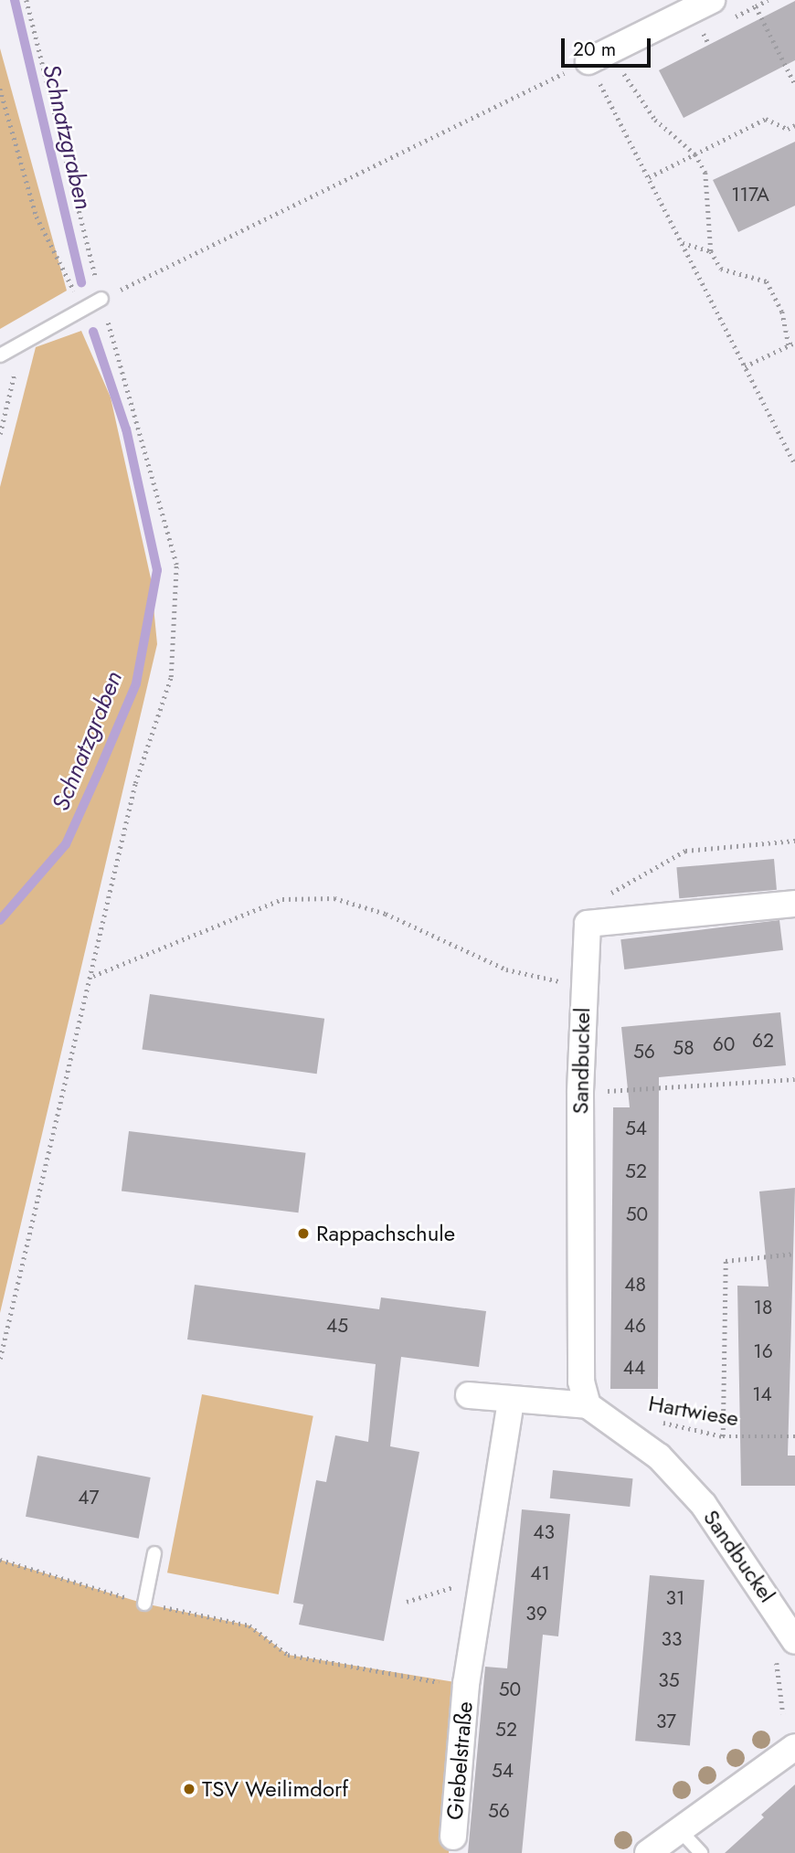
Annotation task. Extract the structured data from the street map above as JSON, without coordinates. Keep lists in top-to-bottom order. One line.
{"streets":{"street":["Sandbuckel","Giebelstraße"],"path":["Hartwiese"]},"water":["Schnatzgraben"],"places":["Rappachschule","TSV Weilimdorf"],"house_numbers":["117A","62","60","58","56","54","52","50","48","18","45","46","16","44","14","47","43","41","31","39","33","35","50","37","52","54","56"],"scale_bar":"20 m"}
